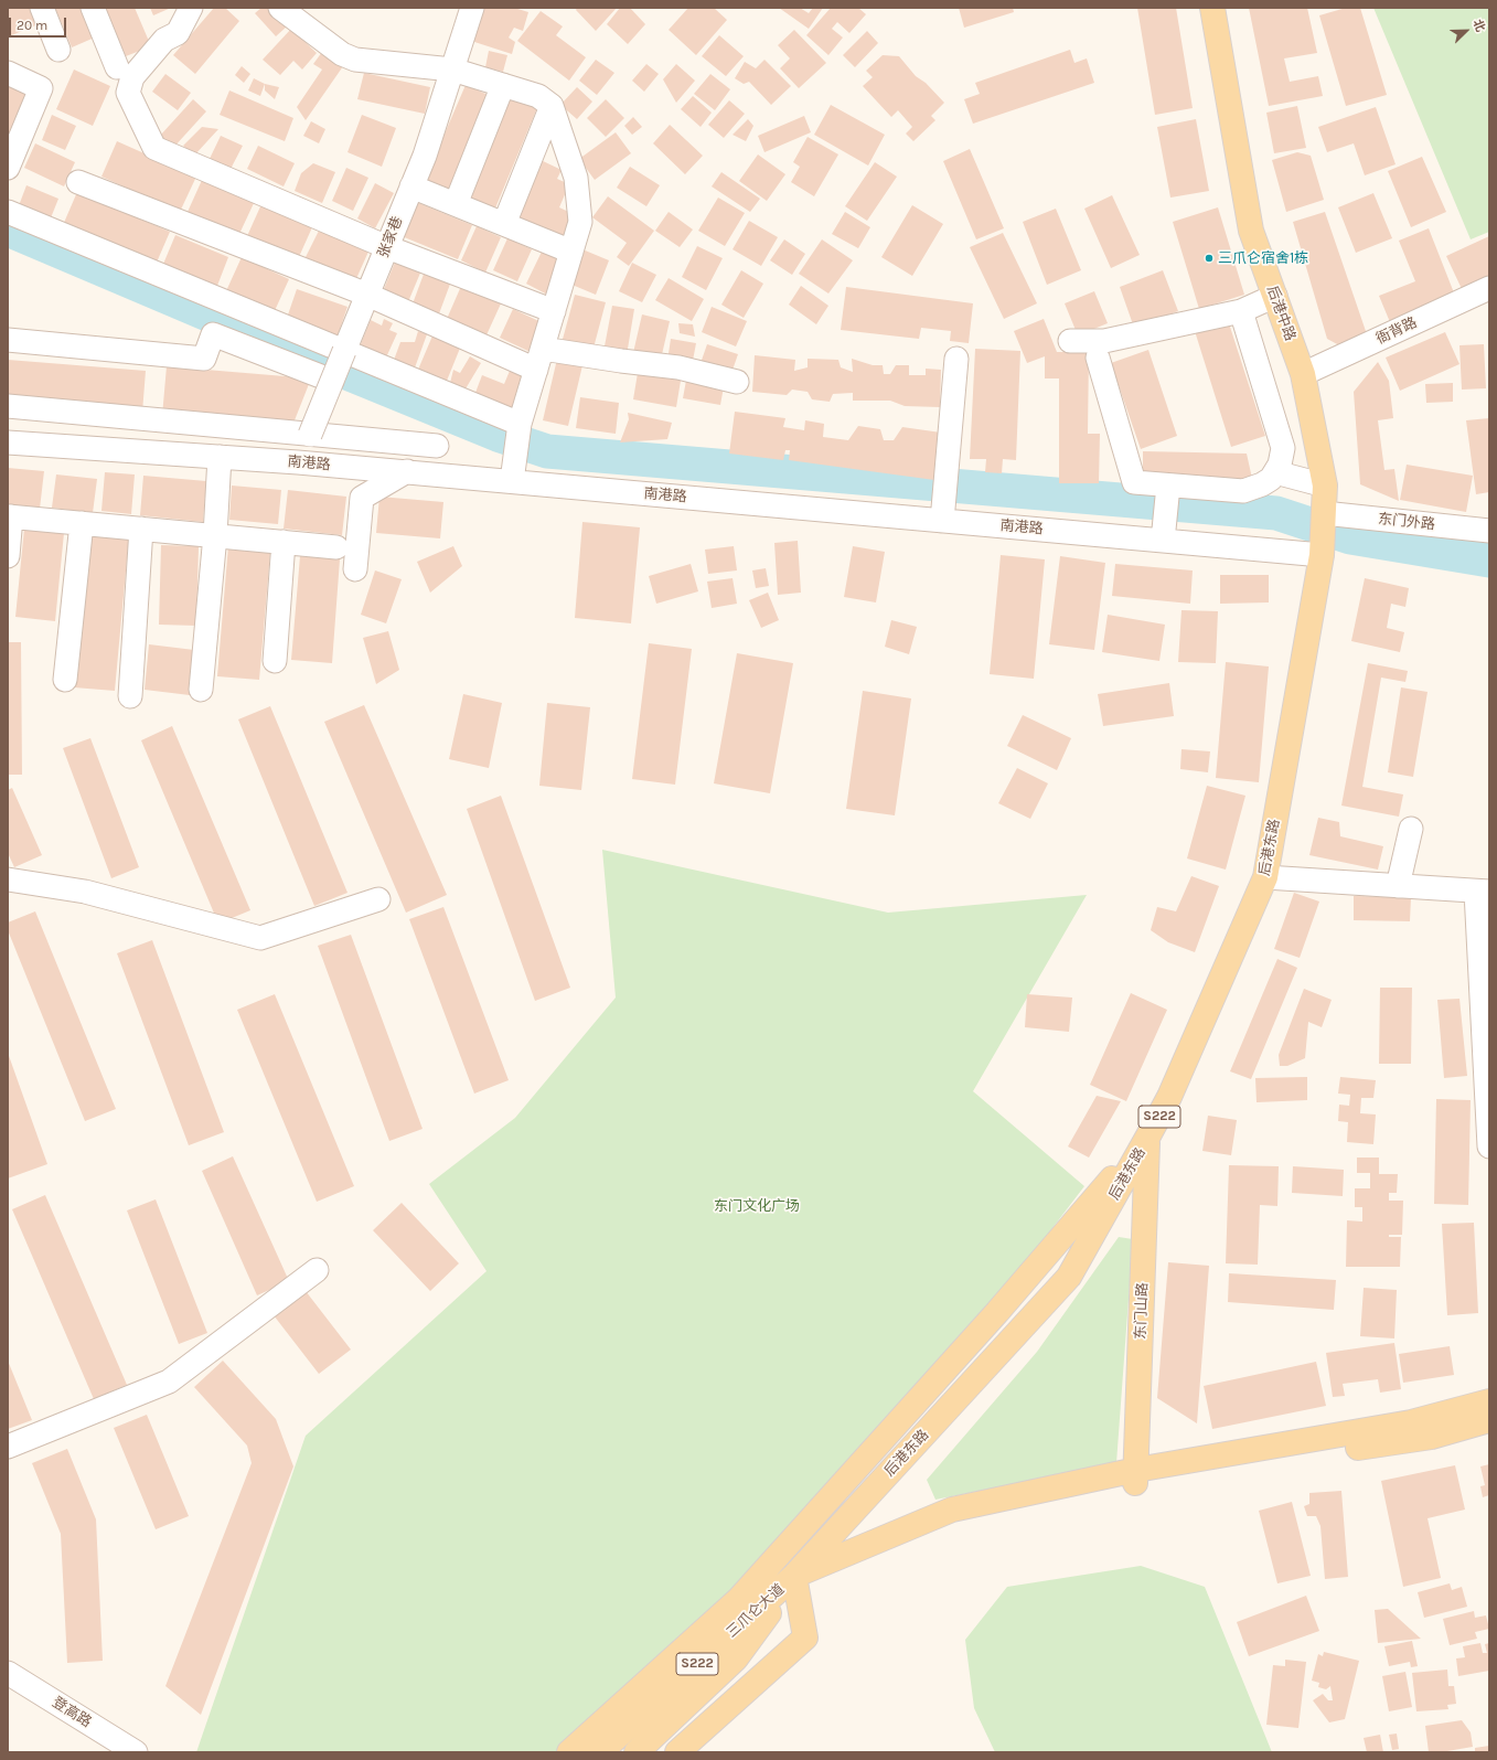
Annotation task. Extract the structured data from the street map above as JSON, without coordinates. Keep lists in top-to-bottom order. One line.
{"streets":{"main road":["后港中路","后港东路","S222","东门山路","三爪仑大道"],"street":["张家巷","衙背路","南港路","东门外路","登高路"]},"crossings":[["张家巷","南港路"],["后港中路","衙背路"],["后港中路","东门外路"],["后港中路","S222"],["南港路","后港东路"],["南港路","S222"],["东门外路","S222"],["后港东路","S222"],["后港东路","东门山路"],["后港东路","三爪仑大道"]],"parks":["东门文化广场"],"places":["三爪仑宿舍1栋"],"scale_bar":"20 m","north":"top right"}
